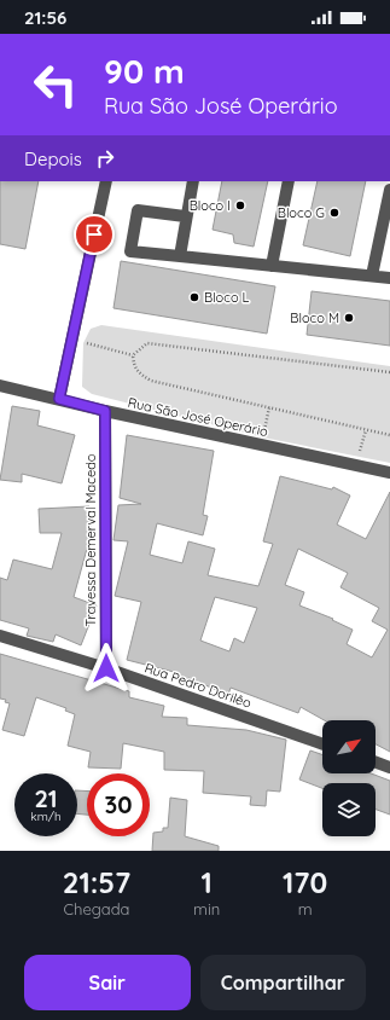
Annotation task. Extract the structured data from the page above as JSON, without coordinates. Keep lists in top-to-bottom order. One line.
{"streets":{"street":["Rua São José Operário","Travessa Demerval Macedo","Rua Pedro Dorilêo"]},"crossings":[["Rua São José Operário","Travessa Demerval Macedo"],["Travessa Demerval Macedo","Rua Pedro Dorilêo"]],"places":["Bloco I","Bloco G","Bloco L","Bloco M"],"north":"top right","page":{"status":"21:56","turn":["90 m","Rua São José Operário"],"then":"Depois","speed":"21 km/h","limit":"30","eta":["21:57","Chegada","1","min","170","m"],"buttons":["Sair","Compartilhar"]}}
